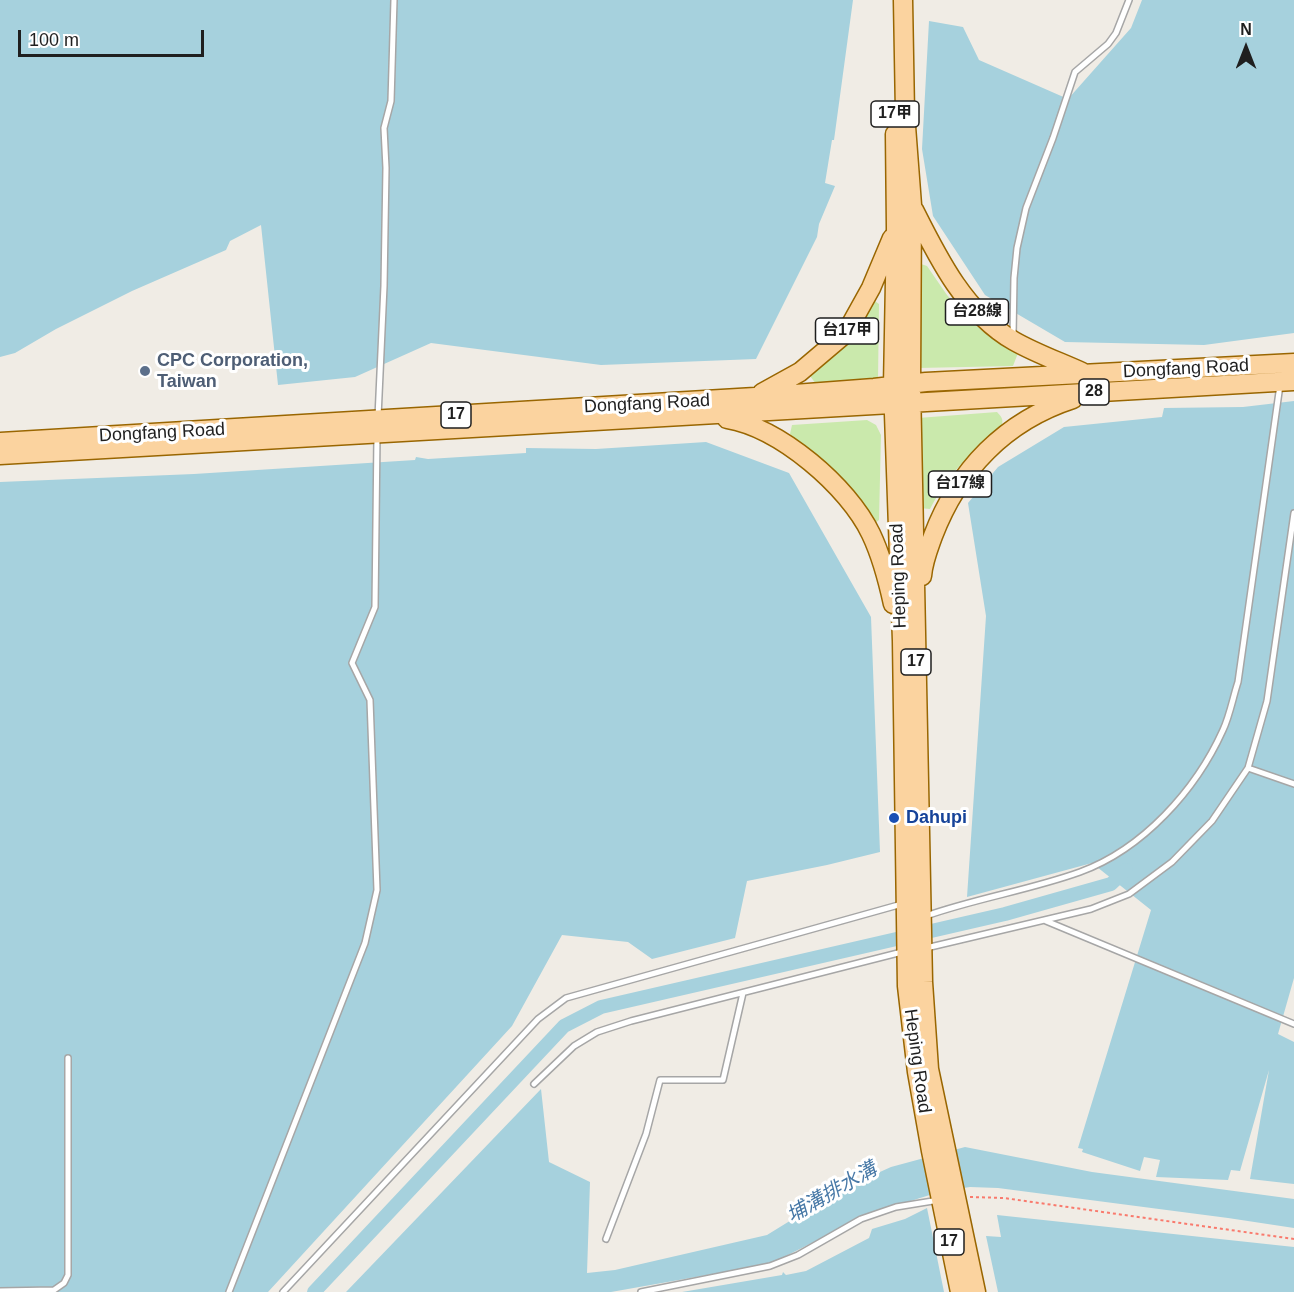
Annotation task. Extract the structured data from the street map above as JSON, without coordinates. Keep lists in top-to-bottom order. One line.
{"streets":{"main road":["17甲","台28線","台17甲","Dongfang Road","28","17","台17線","Heping Road"]},"crossings":[["17甲","台28線"],["17甲","Dongfang Road"],["17甲","17"],["台28線","Dongfang Road"],["台17甲","Dongfang Road"],["台17甲","Heping Road"],["Dongfang Road","17"],["Dongfang Road","台17線"],["Dongfang Road","Heping Road"],["17","Heping Road"],["台17線","Heping Road"]],"water":["埔溝排水溝"],"places":["CPC Corporation, Taiwan","Dahupi"],"scale_bar":"100 m","north":"top"}
